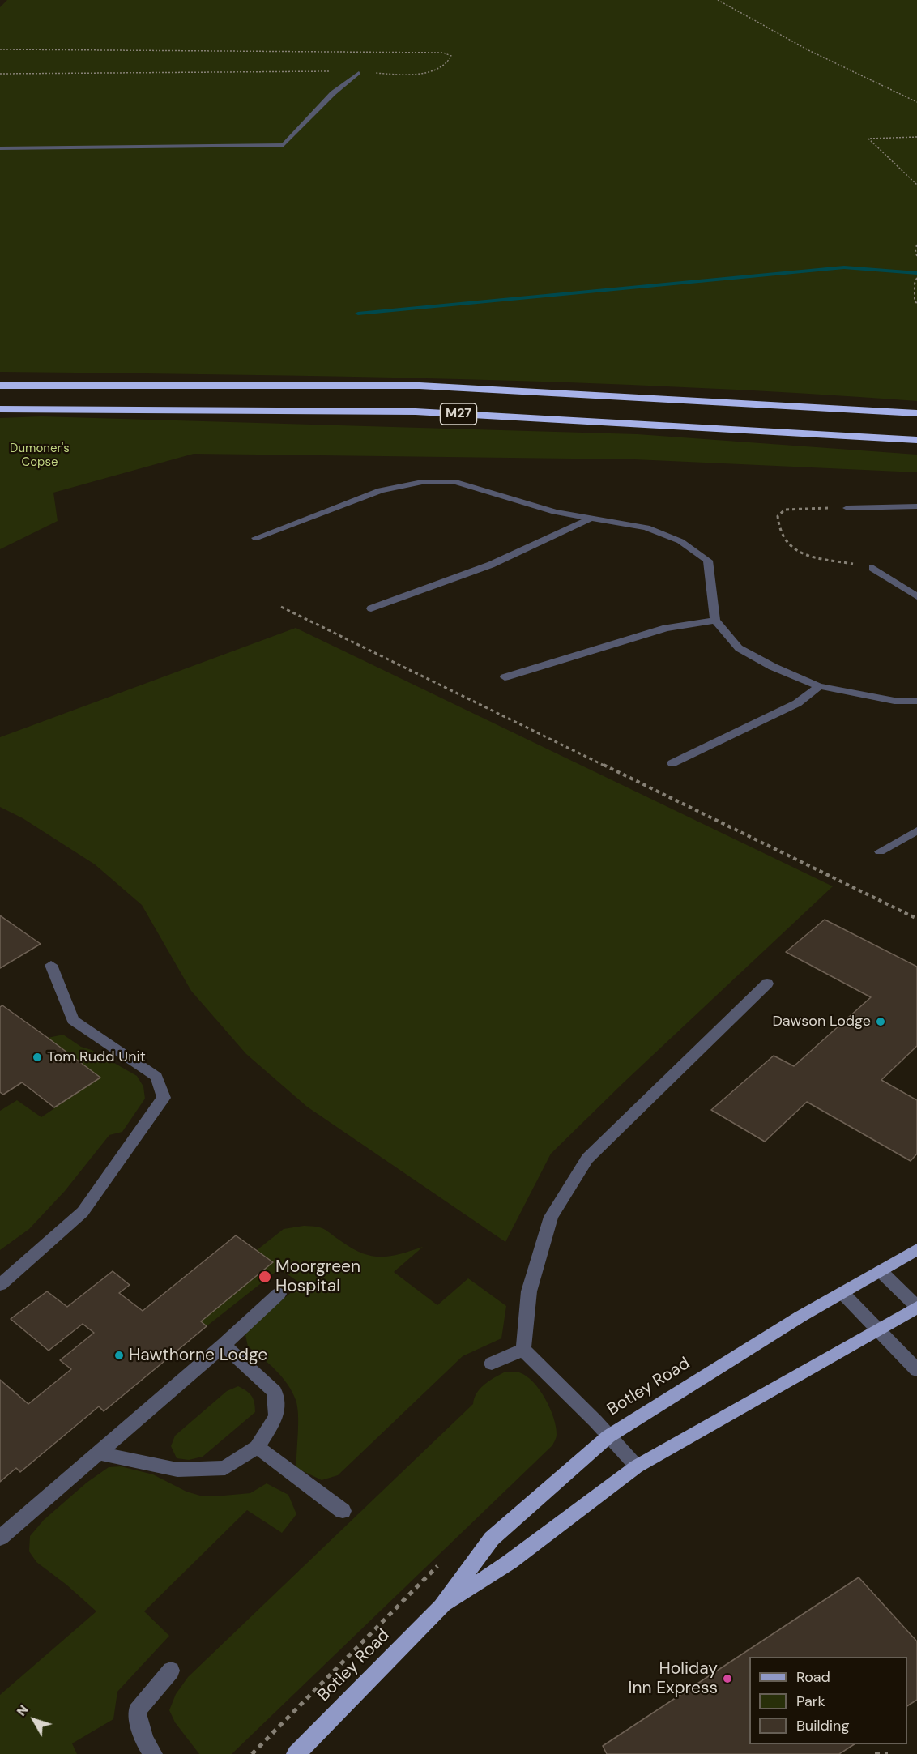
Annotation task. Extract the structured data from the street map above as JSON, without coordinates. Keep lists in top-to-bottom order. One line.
{"streets":{"highway":["M27"],"main road":["Botley Road"]},"parks":["Dumoner's Copse"],"places":["Dawson Lodge","Tom Rudd Unit","Moorgreen Hospital","Hawthorne Lodge","Holiday Inn Express"],"legend":["Road","Park","Building"],"north":"top left"}
